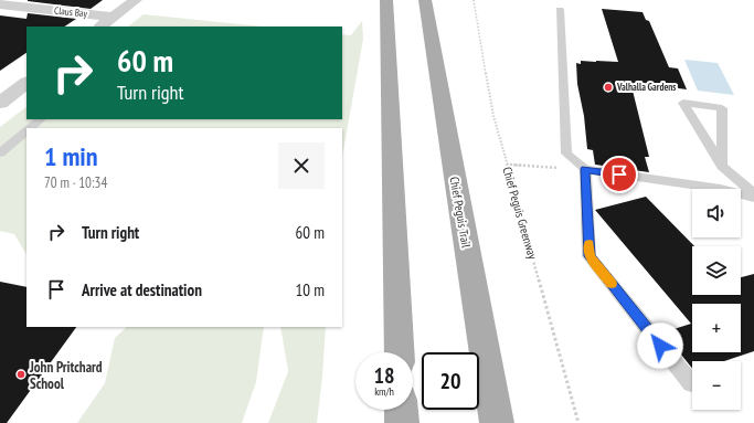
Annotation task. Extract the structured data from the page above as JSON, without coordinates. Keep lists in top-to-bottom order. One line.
{"streets":{"main road":["Chief Peguis Trail"],"street":["Claus Bay"],"path":["Chief Peguis Greenway"]},"places":["Valhalla Gardens","John Pritchard School"],"page":{"turn":["60 m","Turn right"],"heading":["1 min","70 m · 10:34"],"map_buttons":["+","−"],"list":[{"name":"Turn right","value":"60 m"},{"name":"Arrive at destination","value":"10 m"}],"speed":"18 km/h","limit":"20"}}
